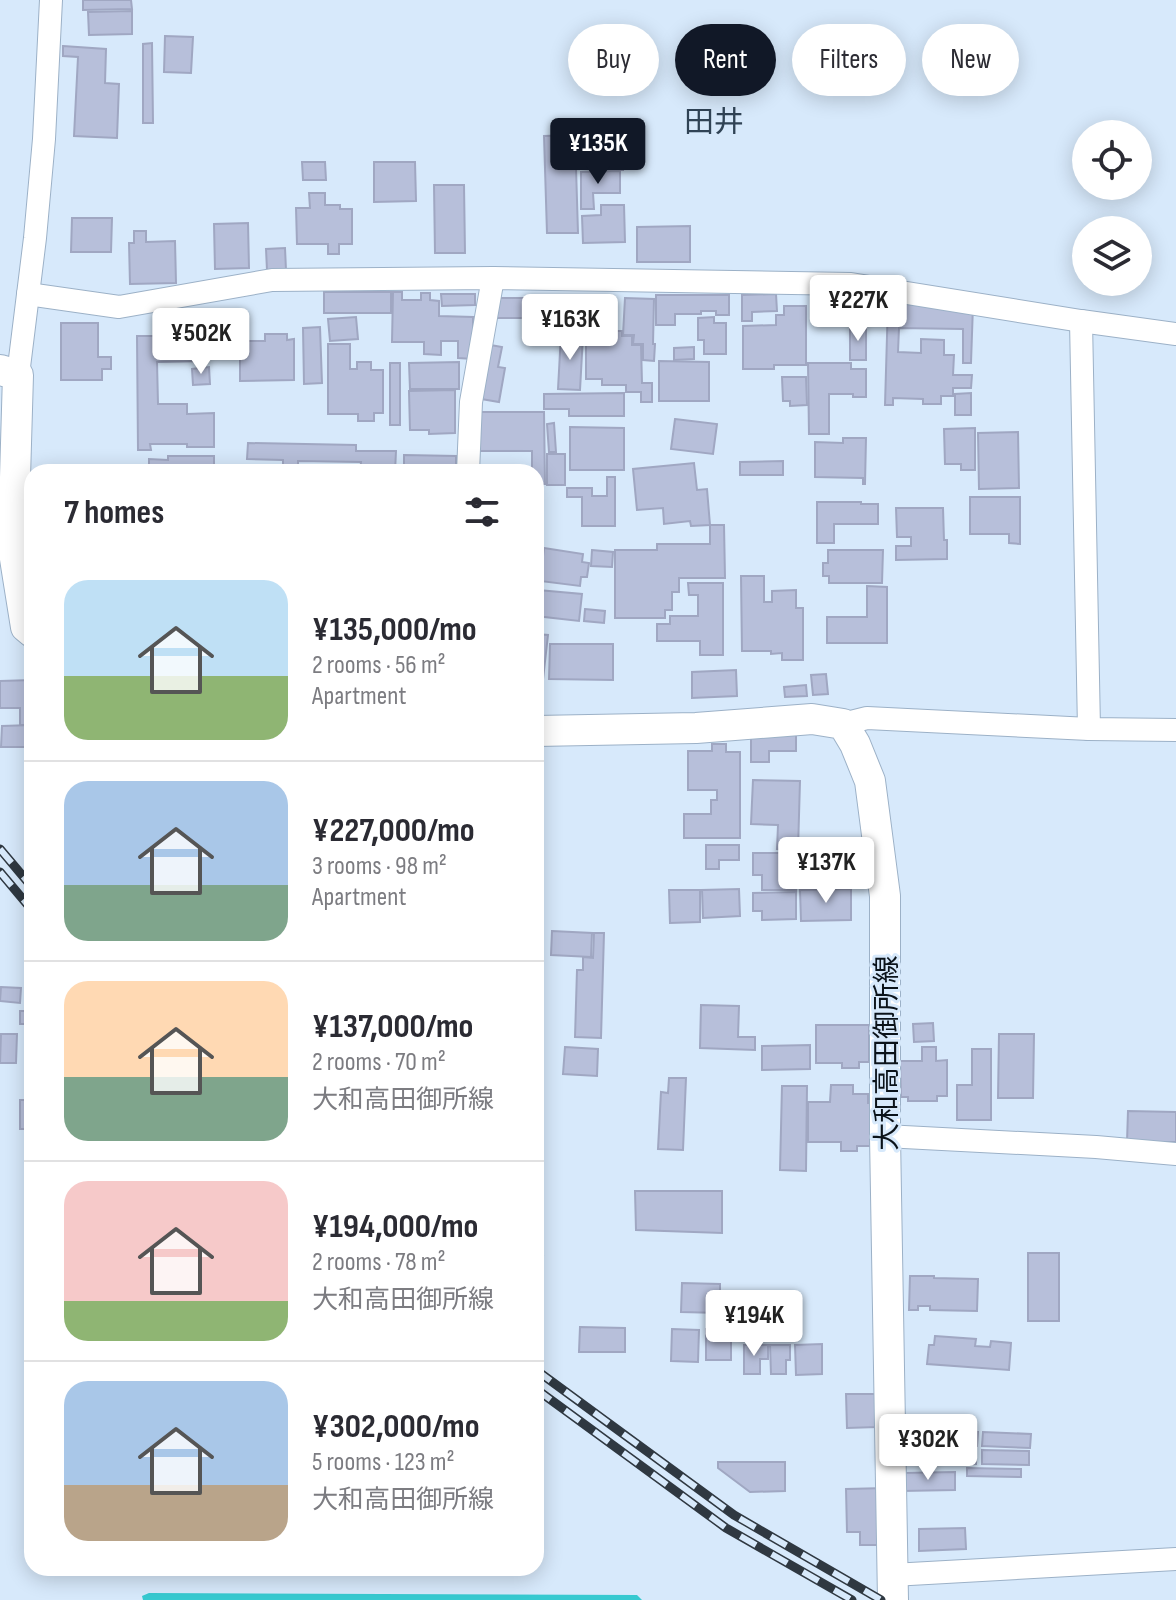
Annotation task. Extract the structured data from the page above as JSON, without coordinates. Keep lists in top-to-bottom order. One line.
{"streets":{"main road":["大和高田御所線"]},"districts":["田井"],"page":{"chip":["Buy","Rent","Filters","New"],"price":["¥135K","¥227K","¥163K","¥502K","¥137K","¥194K","¥302K"],"heading":"7 homes","list":[{"name":"¥135,000/mo","note":"2 rooms · 56 m² · Apartment"},{"name":"¥227,000/mo","note":"3 rooms · 98 m² · Apartment"},{"name":"¥137,000/mo","note":"2 rooms · 70 m² · 大和高田御所線"},{"name":"¥194,000/mo","note":"2 rooms · 78 m² · 大和高田御所線"},{"name":"¥302,000/mo","note":"5 rooms · 123 m² · 大和高田御所線"}]}}
